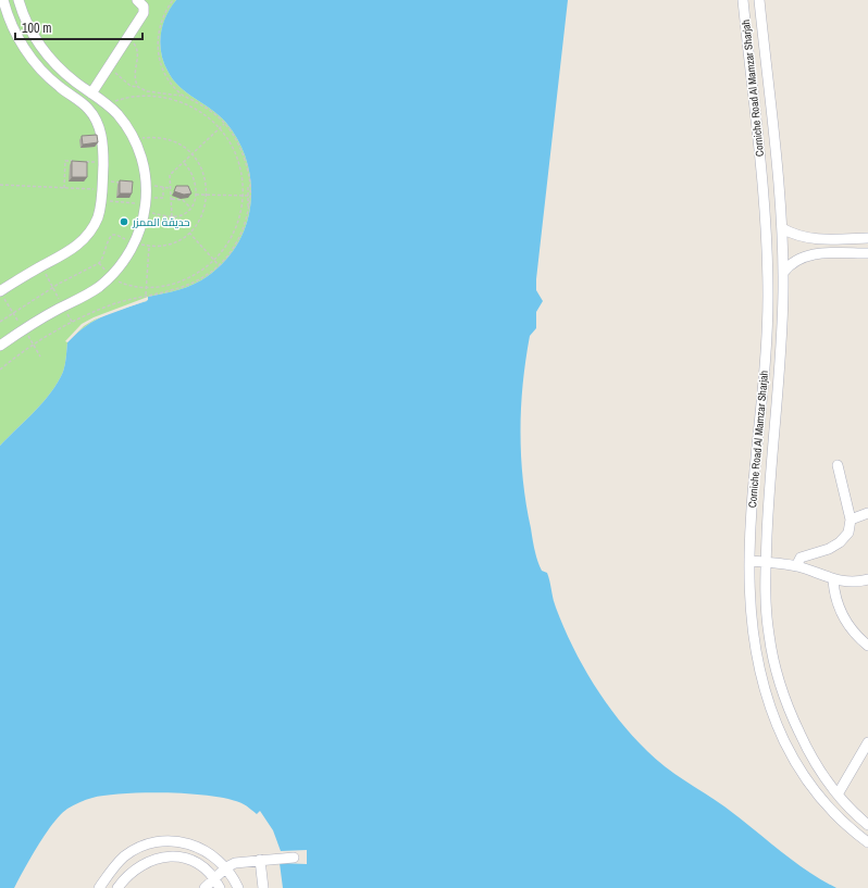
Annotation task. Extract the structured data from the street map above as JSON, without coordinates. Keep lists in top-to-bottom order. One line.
{"streets":{"street":["Corniche Road Al Mamzar Sharjah"]},"places":["حديقة الممزر"],"scale_bar":"100 m"}
